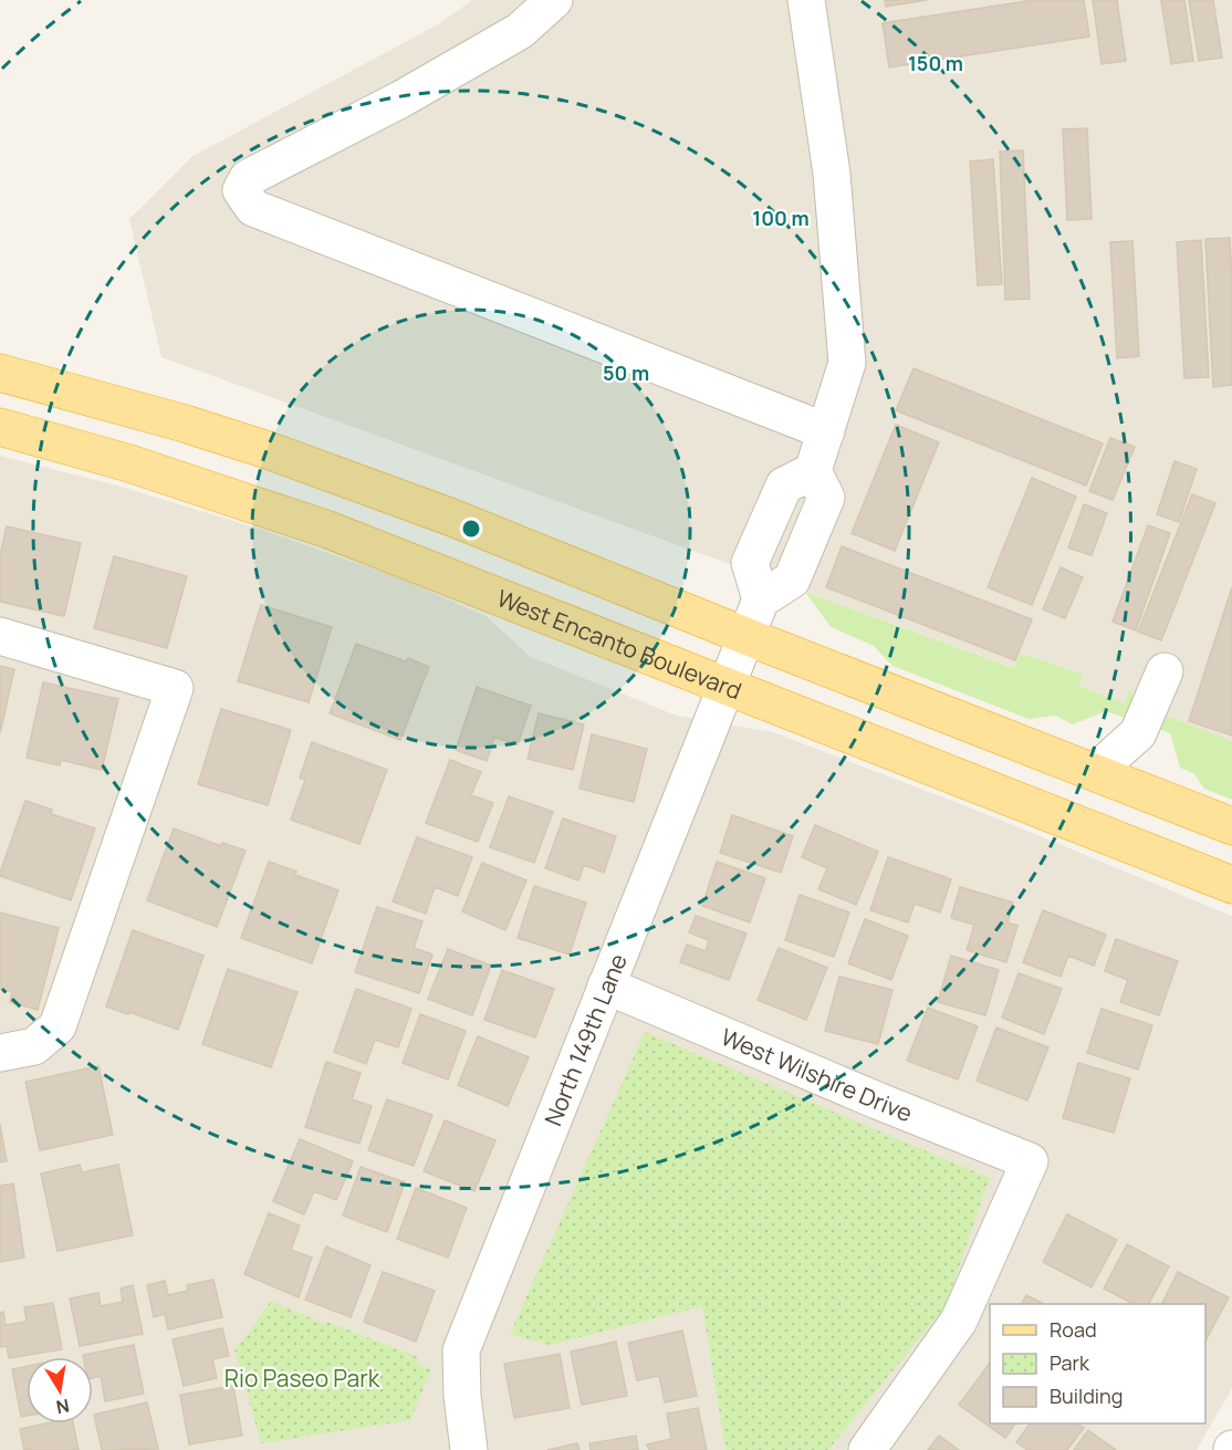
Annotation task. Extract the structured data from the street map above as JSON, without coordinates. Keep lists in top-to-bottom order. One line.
{"streets":{"main road":["West Encanto Boulevard"],"street":["North 149th Lane","West Wilshire Drive"]},"crossings":[["West Encanto Boulevard","North 149th Lane"],["North 149th Lane","West Wilshire Drive"]],"parks":["Rio Paseo Park"],"legend":["Road","Park","Building"],"north":"bottom","rings":["150 m","100 m","50 m"]}
